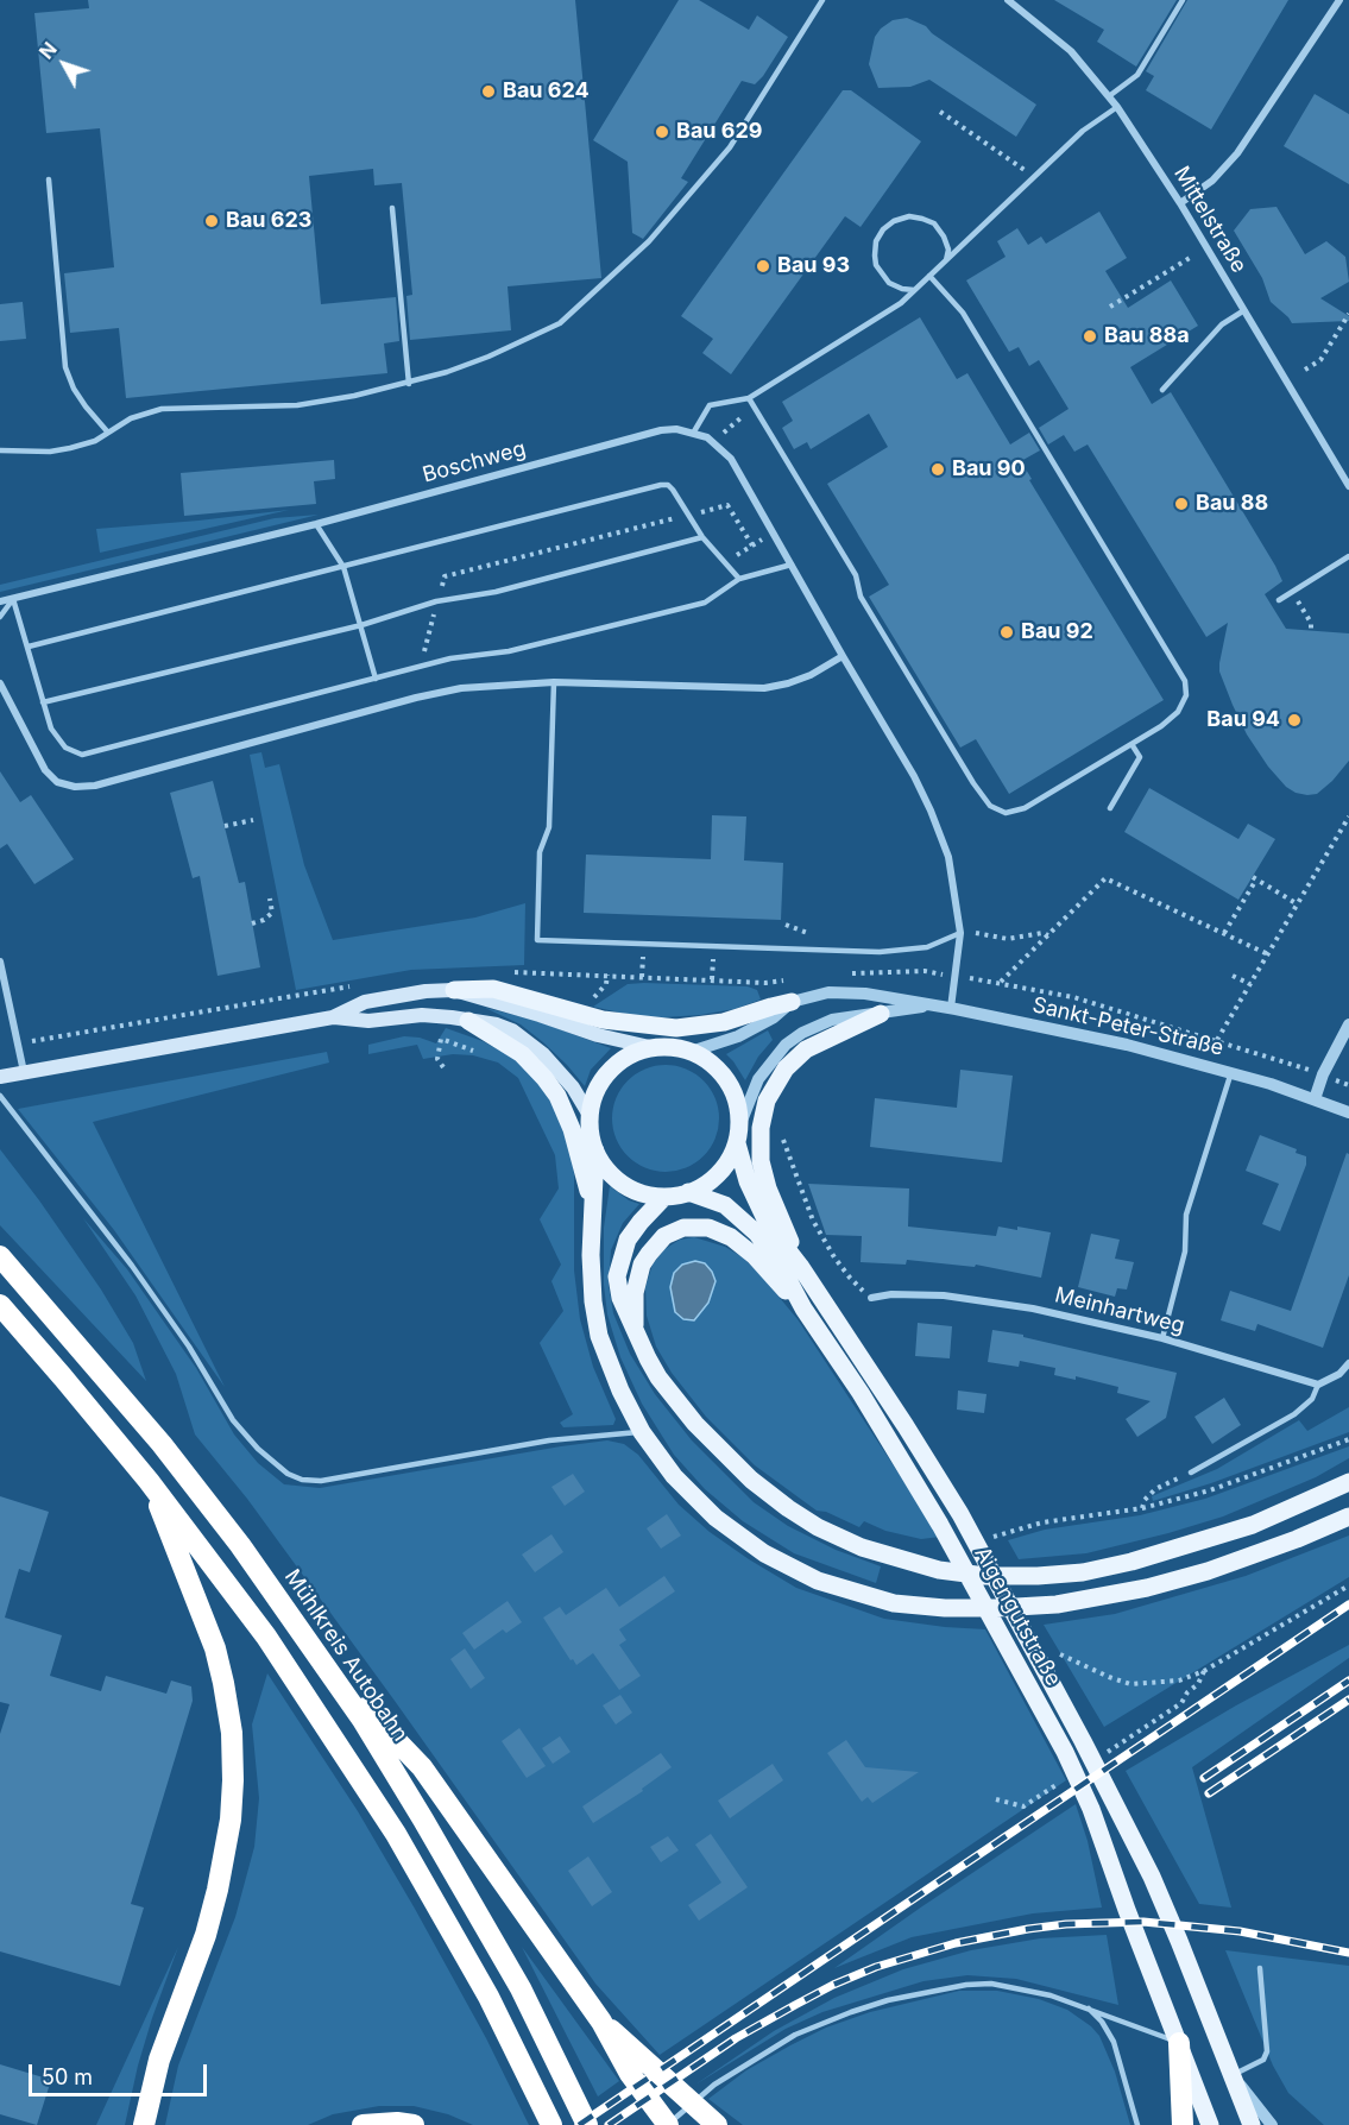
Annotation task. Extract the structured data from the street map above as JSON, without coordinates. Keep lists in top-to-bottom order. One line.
{"streets":{"highway":["Mühlkreis Autobahn"],"main road":["Aigengutstraße"],"street":["Mittelstraße","Boschweg","Sankt-Peter-Straße","Meinhartweg"]},"places":["Bau 624","Bau 629","Bau 623","Bau 93","Bau 88a","Bau 90","Bau 88","Bau 92","Bau 94"],"scale_bar":"50 m","north":"top left"}
